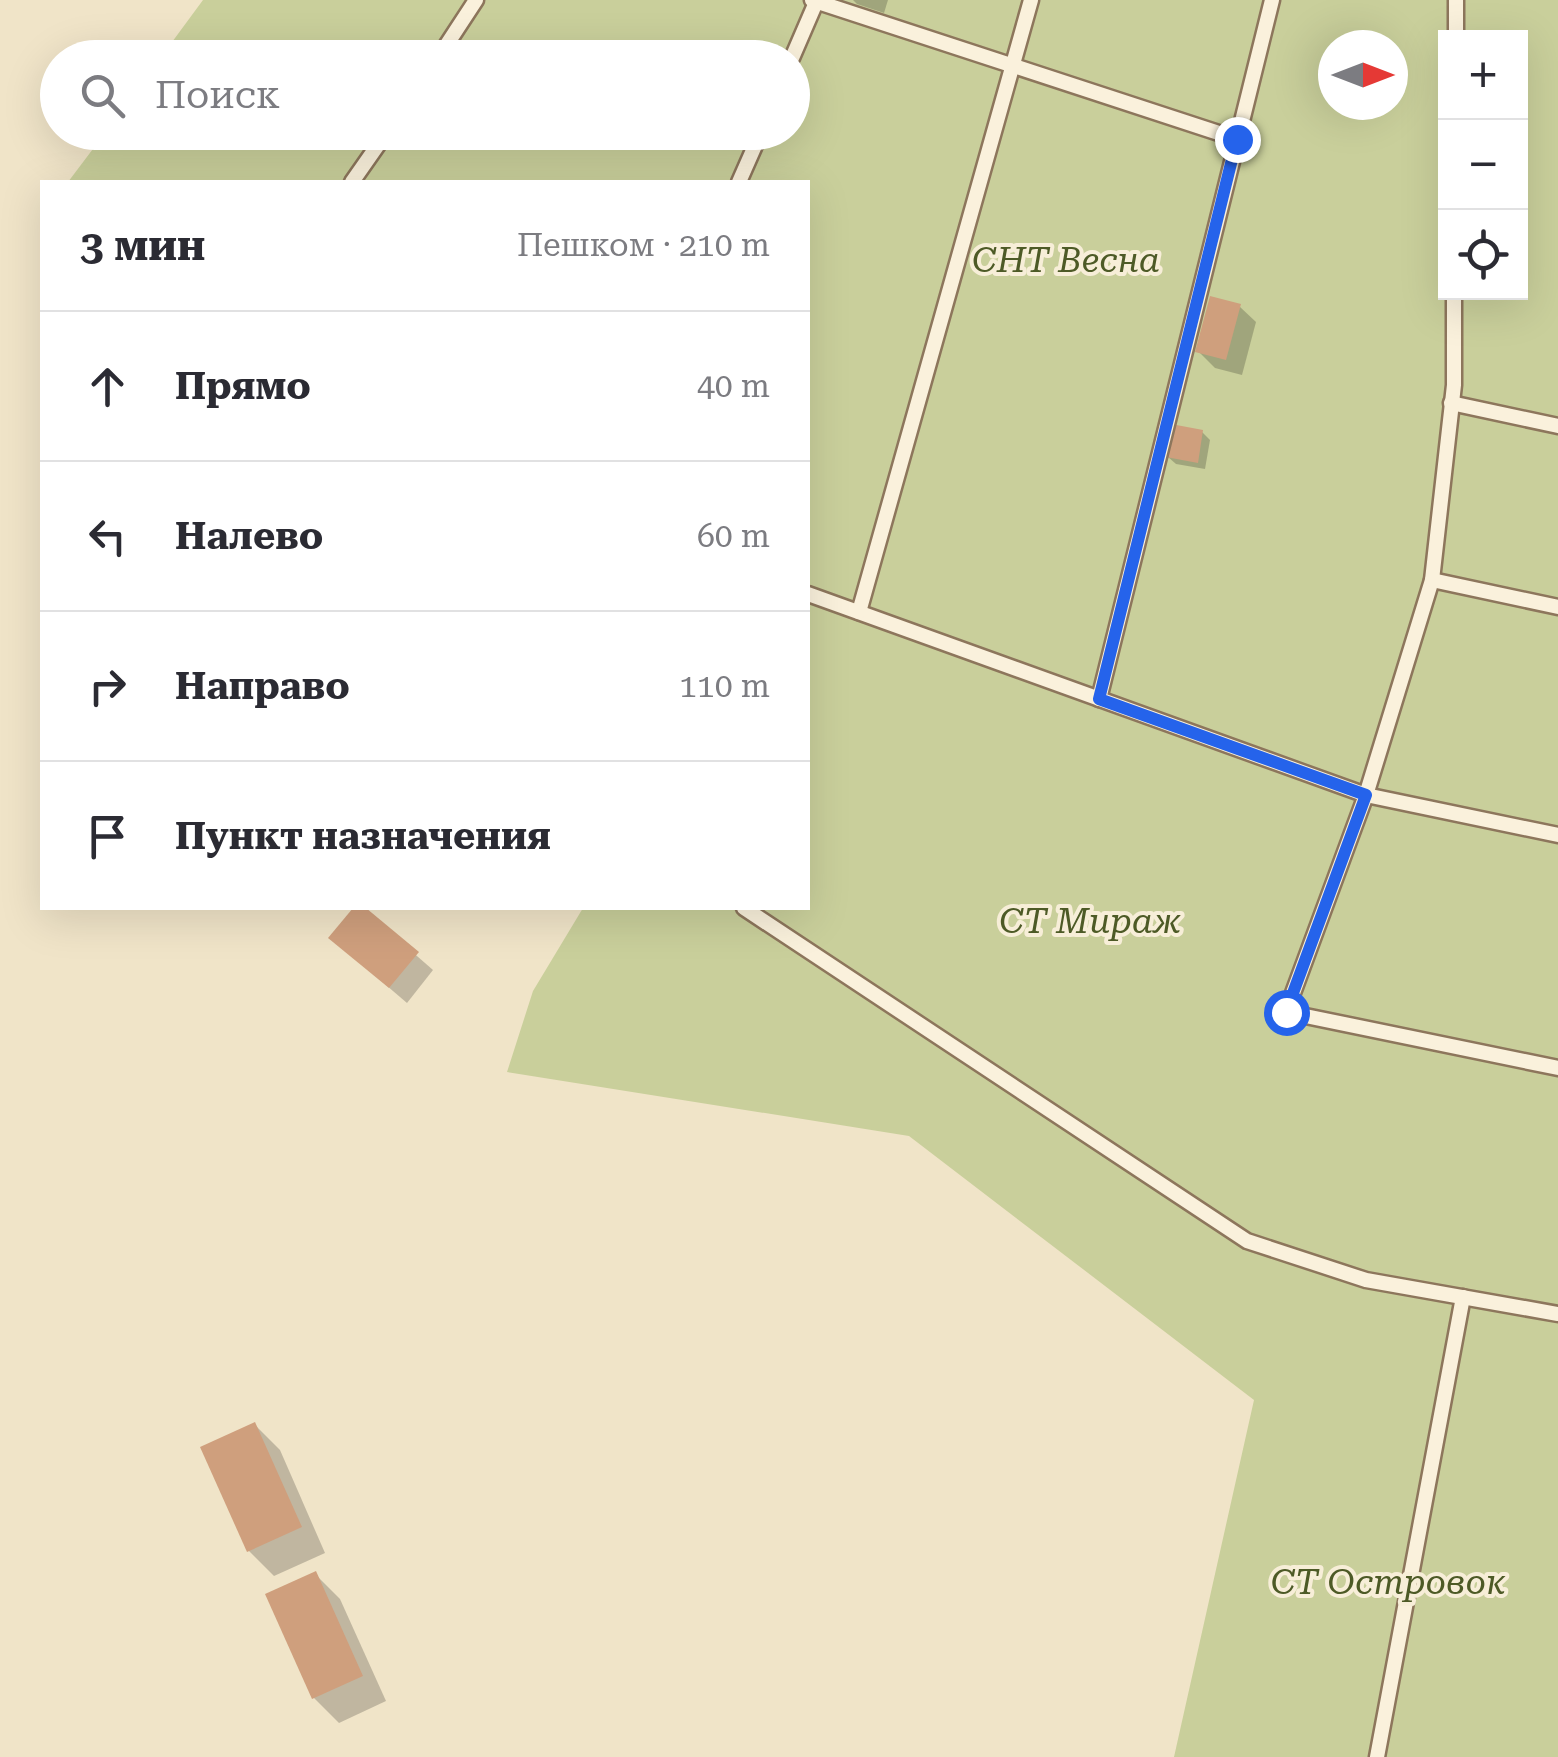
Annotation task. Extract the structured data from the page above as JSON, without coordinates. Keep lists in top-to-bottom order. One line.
{"parks":["СНТ Весна","СТ Мираж","СТ Островок"],"north":"right","page":{"map_buttons":["+","−"],"search":"Поиск","heading":["3 мин","Пешком · 210 m"],"list":[["Прямо","40 m"],["Налево","60 m"],["Направо","110 m"],"Пункт назначения"]}}
